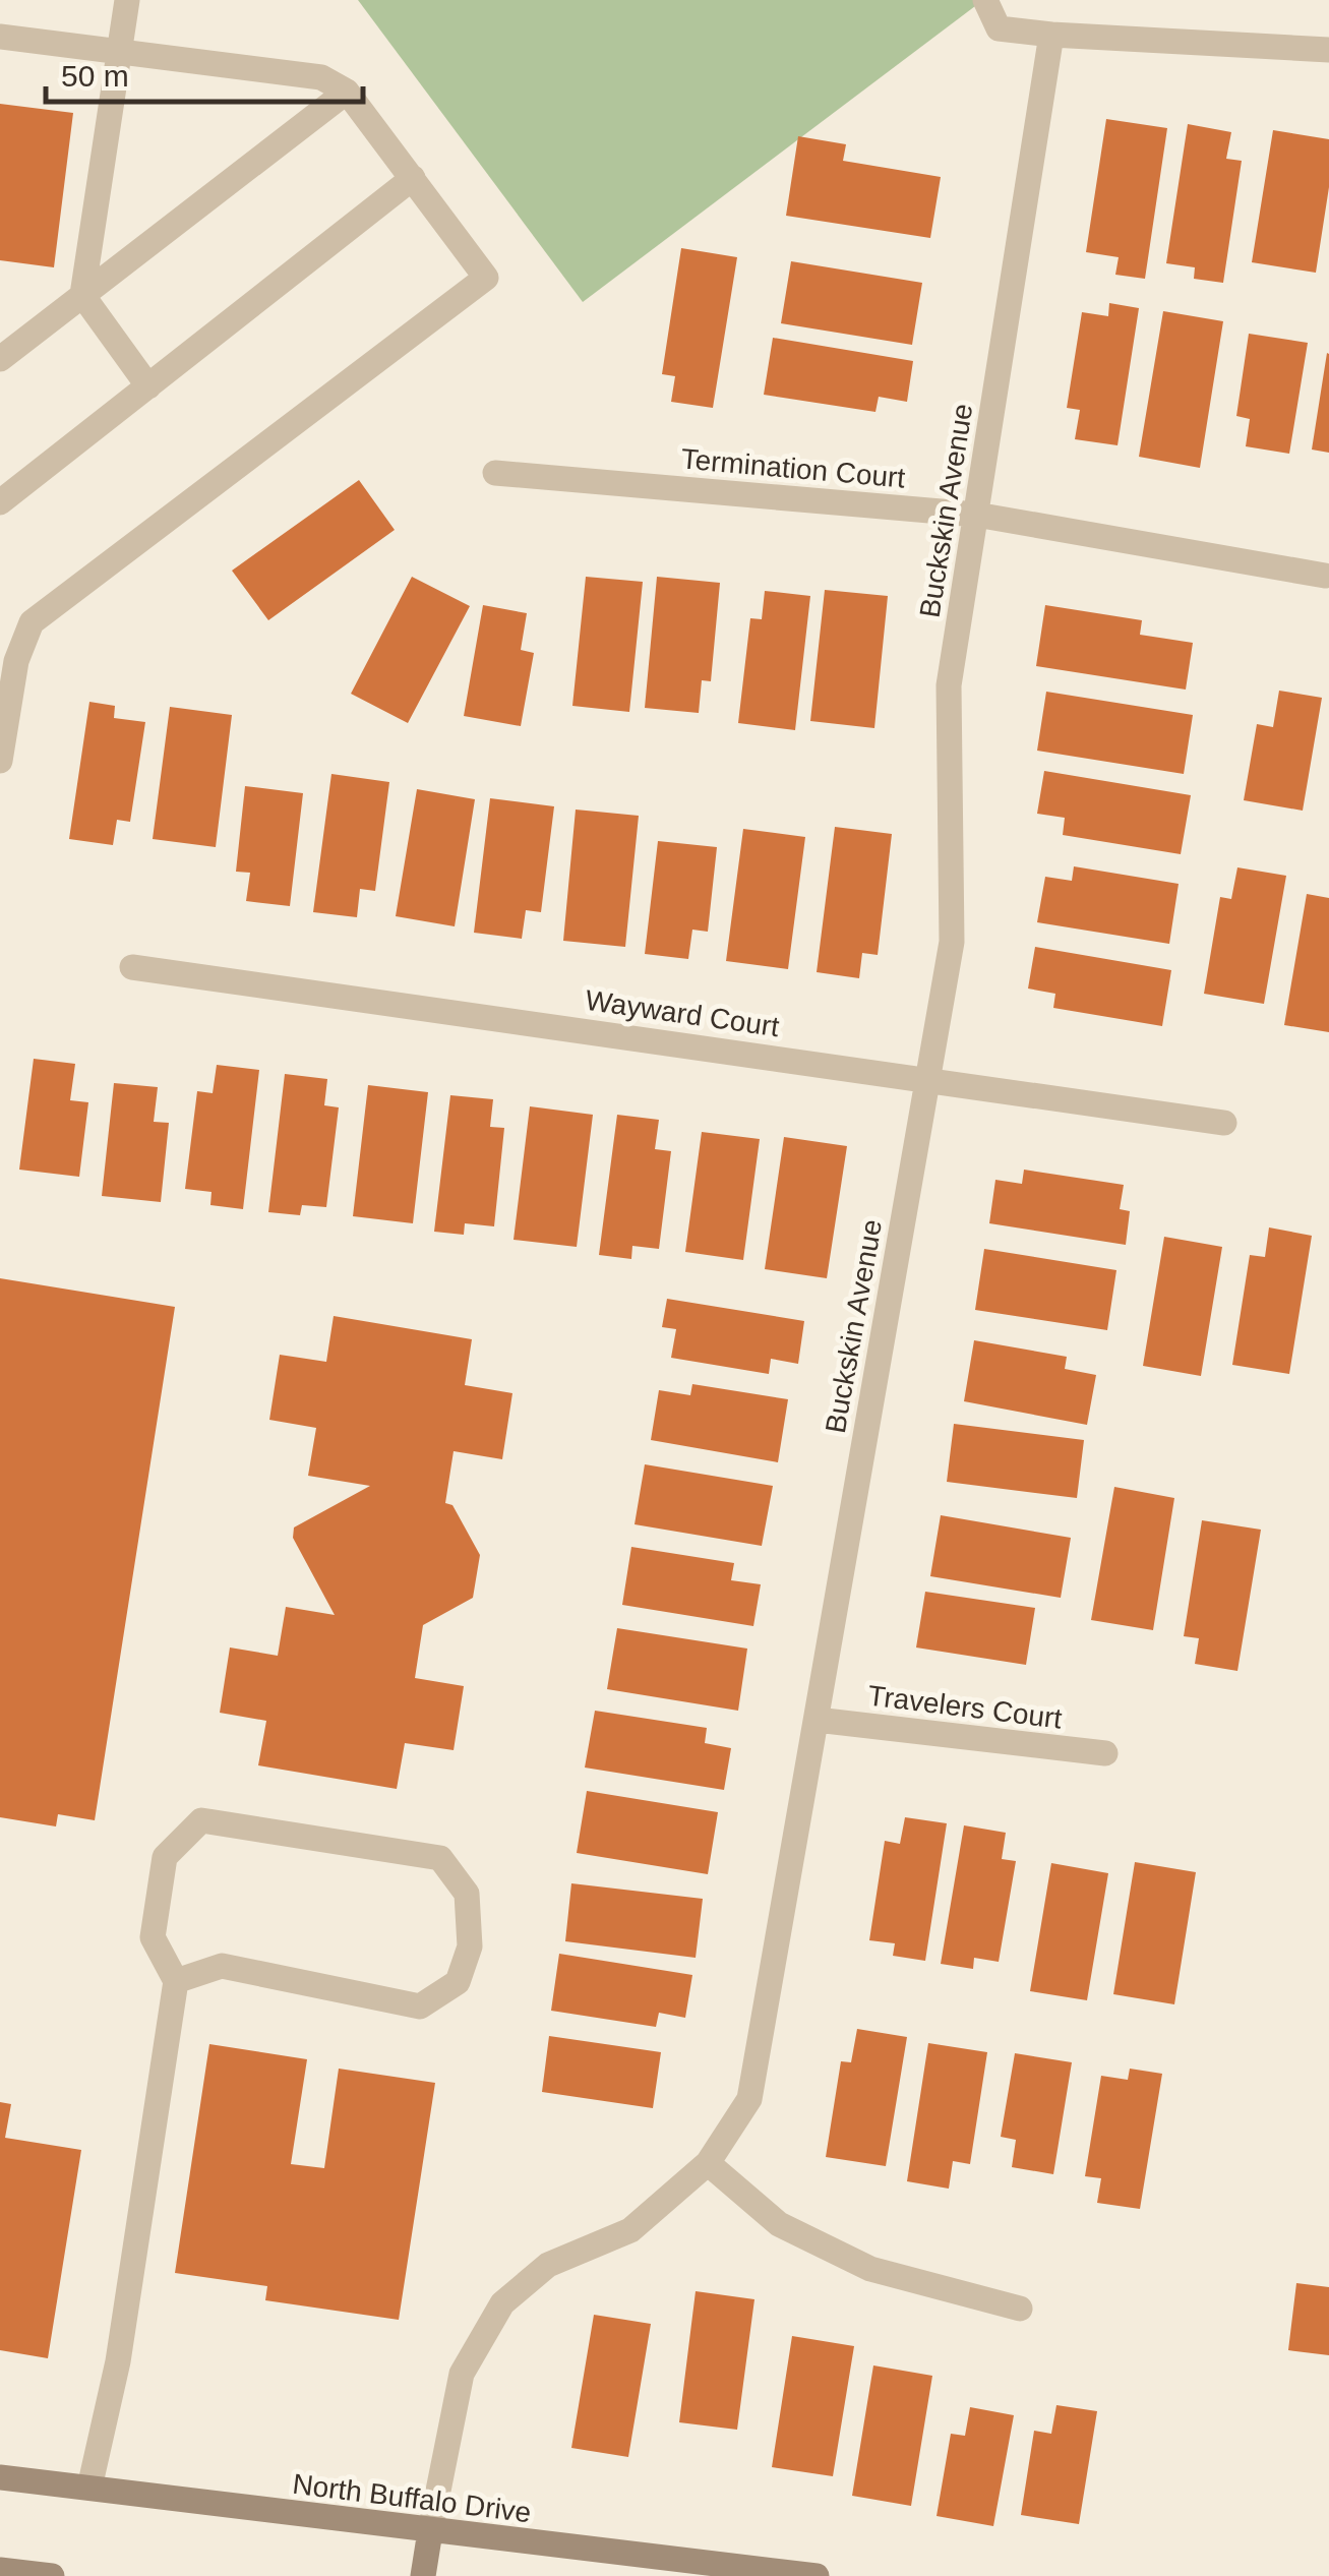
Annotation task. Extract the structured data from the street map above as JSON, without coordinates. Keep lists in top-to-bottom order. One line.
{"streets":{"main road":["Buckskin Avenue","North Buffalo Drive"],"street":["Termination Court","Wayward Court","Travelers Court"]},"crossings":[["Termination Court","Buckskin Avenue"],["Buckskin Avenue","Wayward Court"],["Buckskin Avenue","Travelers Court"],["Buckskin Avenue","North Buffalo Drive"]],"scale_bar":"50 m"}
